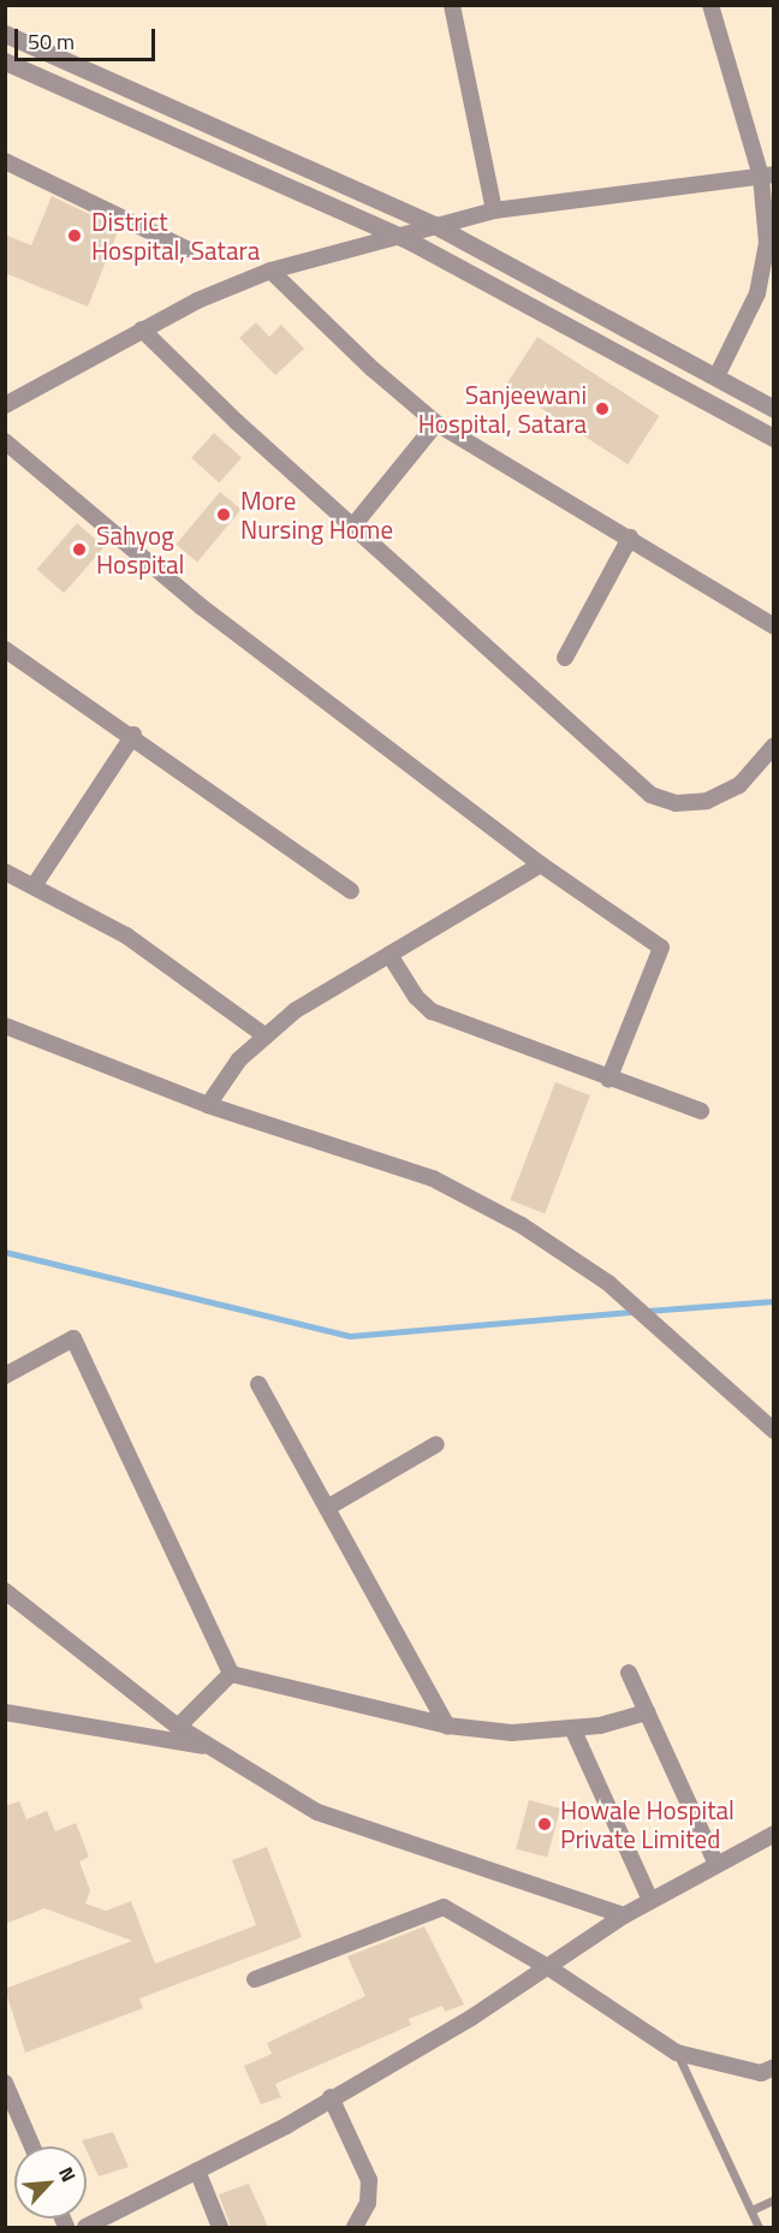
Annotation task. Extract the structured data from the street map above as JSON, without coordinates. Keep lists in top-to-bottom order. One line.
{"places":["District Hospital, Satara","Sanjeewani Hospital, Satara","More Nursing Home","Sahyog Hospital","Howale Hospital Private Limited"],"scale_bar":"50 m","north":"top right"}
